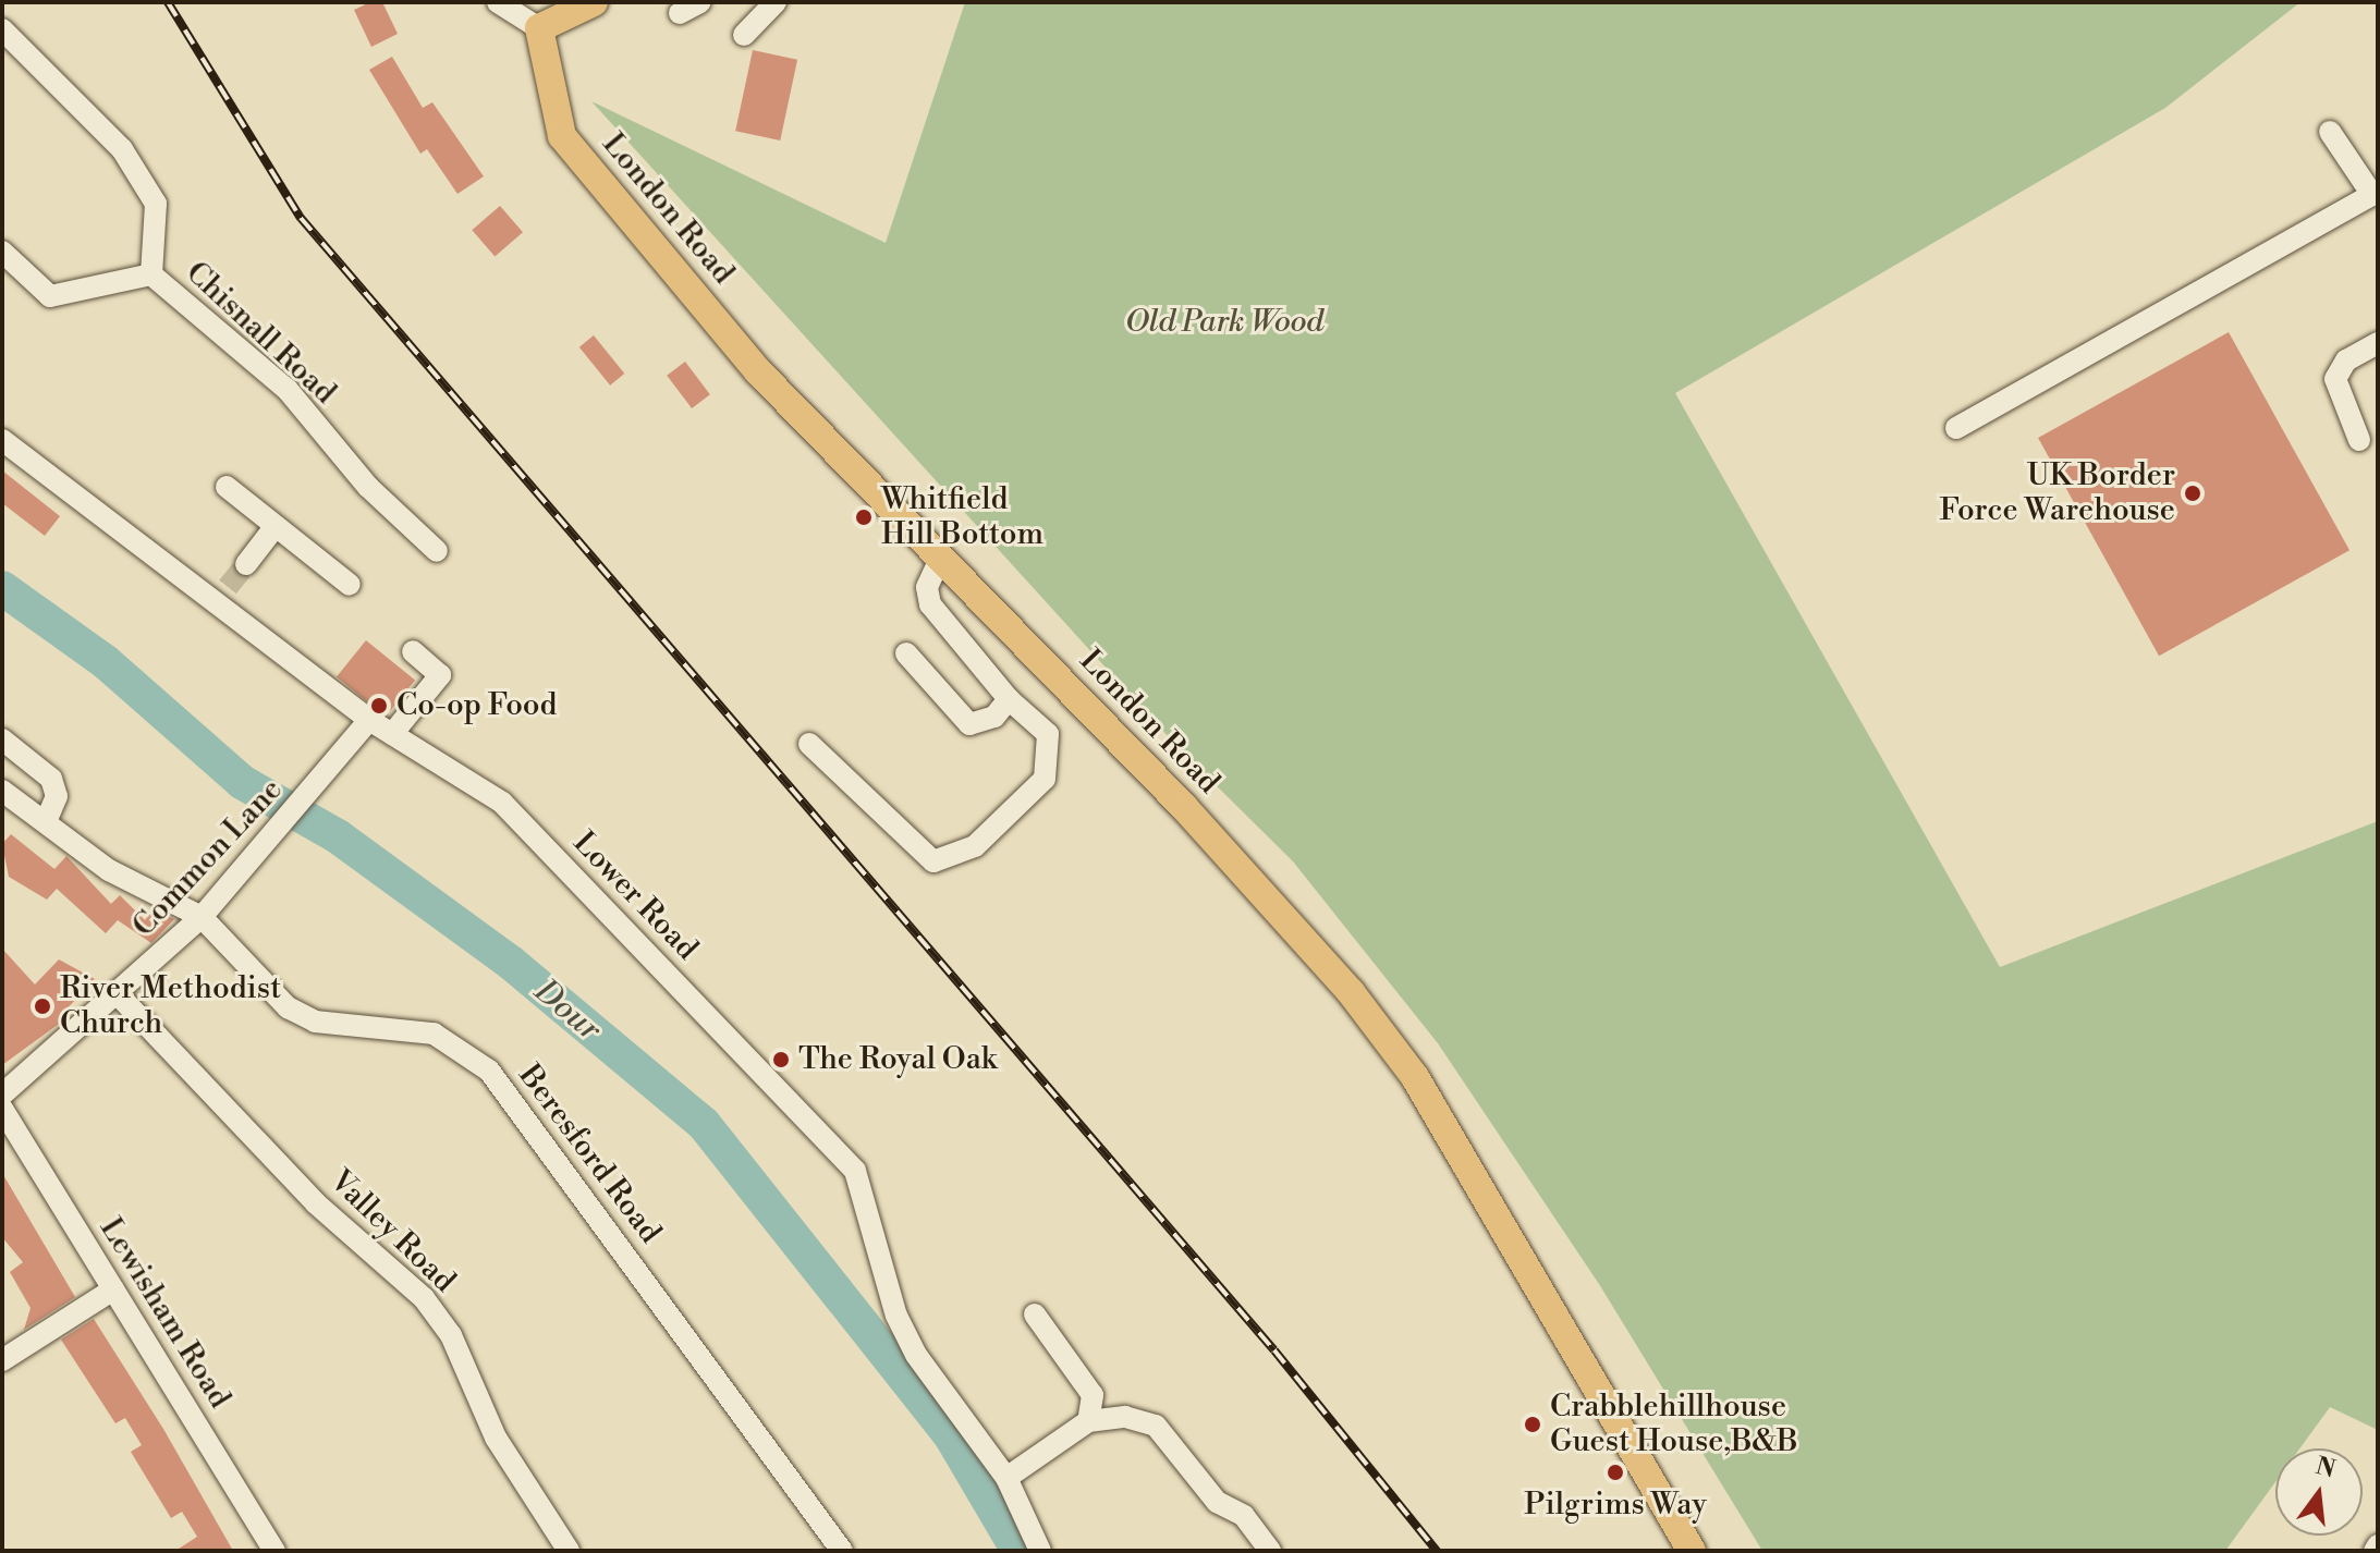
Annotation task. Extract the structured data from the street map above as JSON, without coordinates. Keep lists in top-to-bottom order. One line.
{"streets":{"main road":["London Road"],"street":["Chisnall Road","Common Lane","Lower Road","Beresford Road","Valley Road","Lewisham Road"]},"crossings":[["Common Lane","Lower Road"],["Common Lane","Beresford Road"],["Common Lane","Valley Road"]],"water":["Dour"],"parks":["Old Park Wood"],"places":["UK Border Force Warehouse","Whitfield Hill Bottom","Co-op Food","River Methodist Church","The Royal Oak","Crabblehillhouse Guest House,B&B","Pilgrims Way"],"north":"top"}
